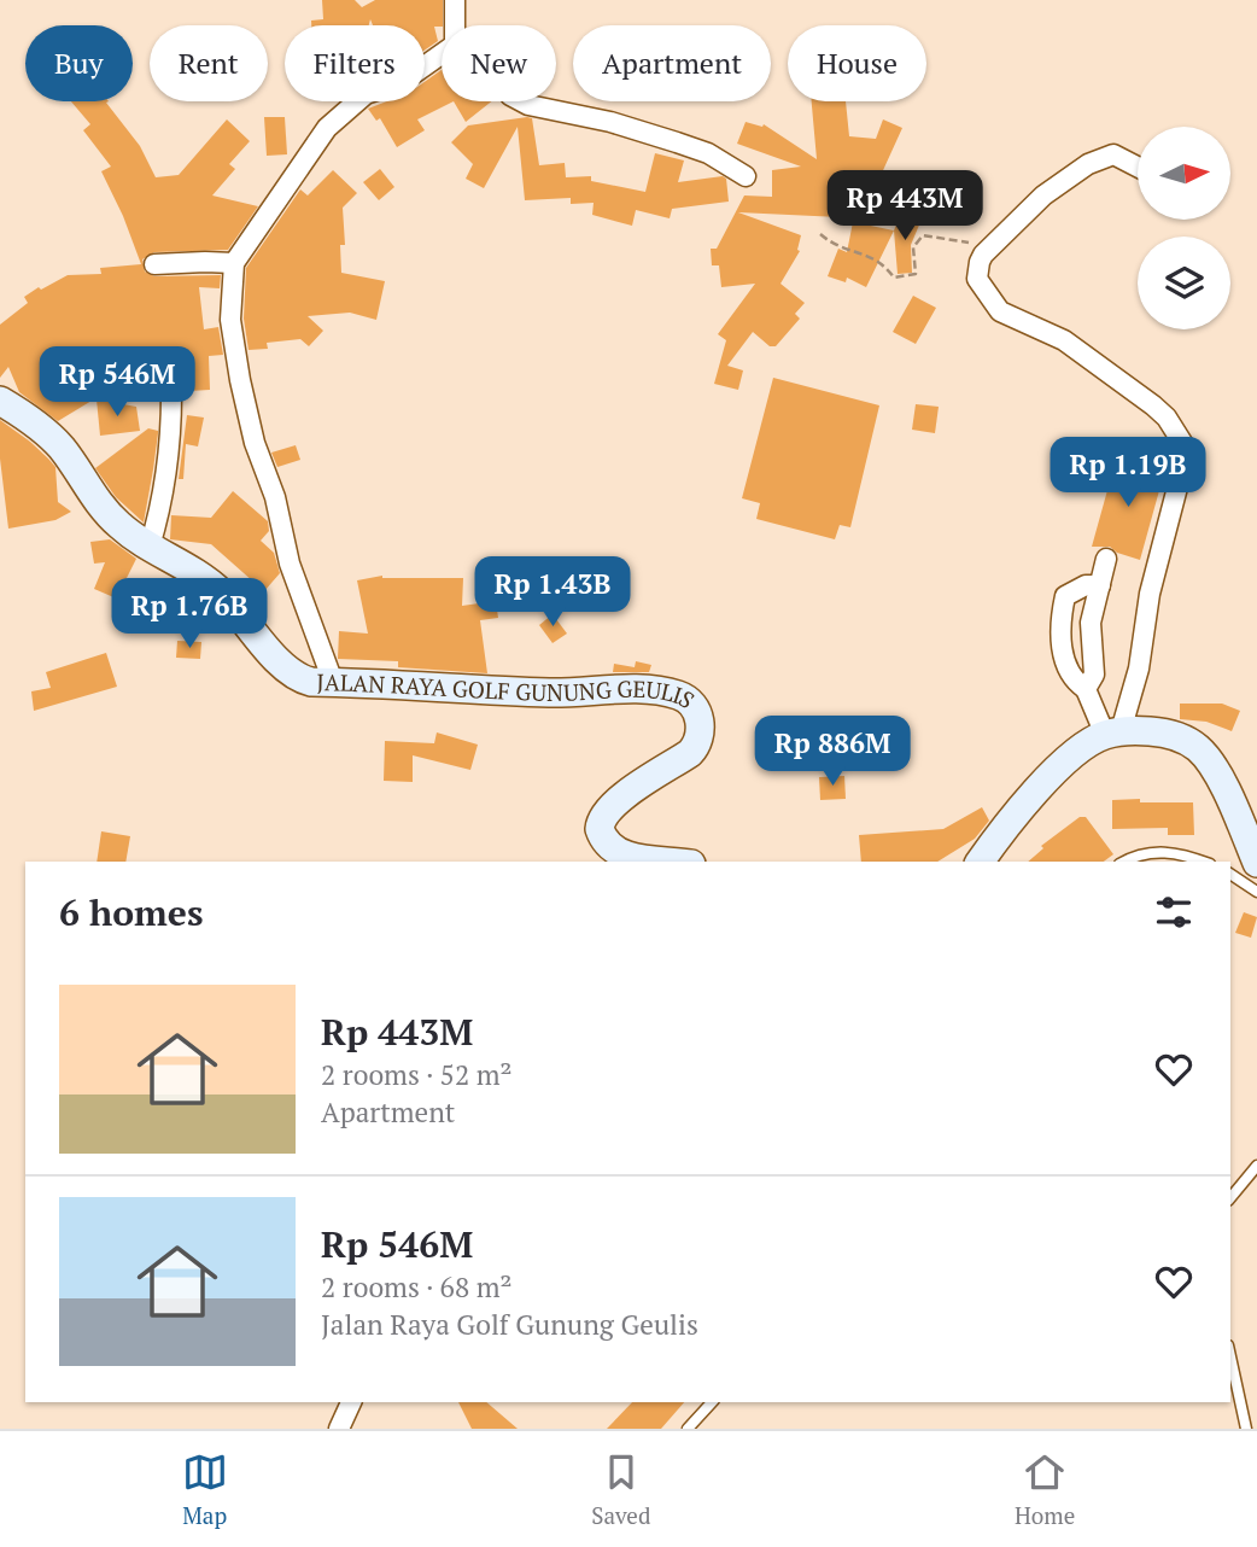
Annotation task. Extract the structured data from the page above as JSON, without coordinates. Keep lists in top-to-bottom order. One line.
{"streets":{"main road":["JALAN RAYA GOLF GUNUNG GEULIS"]},"north":"right","page":{"chip":["Buy","Rent","Filters","New","Apartment","House"],"price":["Rp 443M","Rp 546M","Rp 1.19B","Rp 1.43B","Rp 1.76B","Rp 886M"],"heading":"6 homes","list":[{"name":"Rp 443M","note":"2 rooms · 52 m² · Apartment"},{"name":"Rp 546M","note":"2 rooms · 68 m² · Jalan Raya Golf Gunung Geulis"}],"tabs":["Map","Saved","Home"]}}
